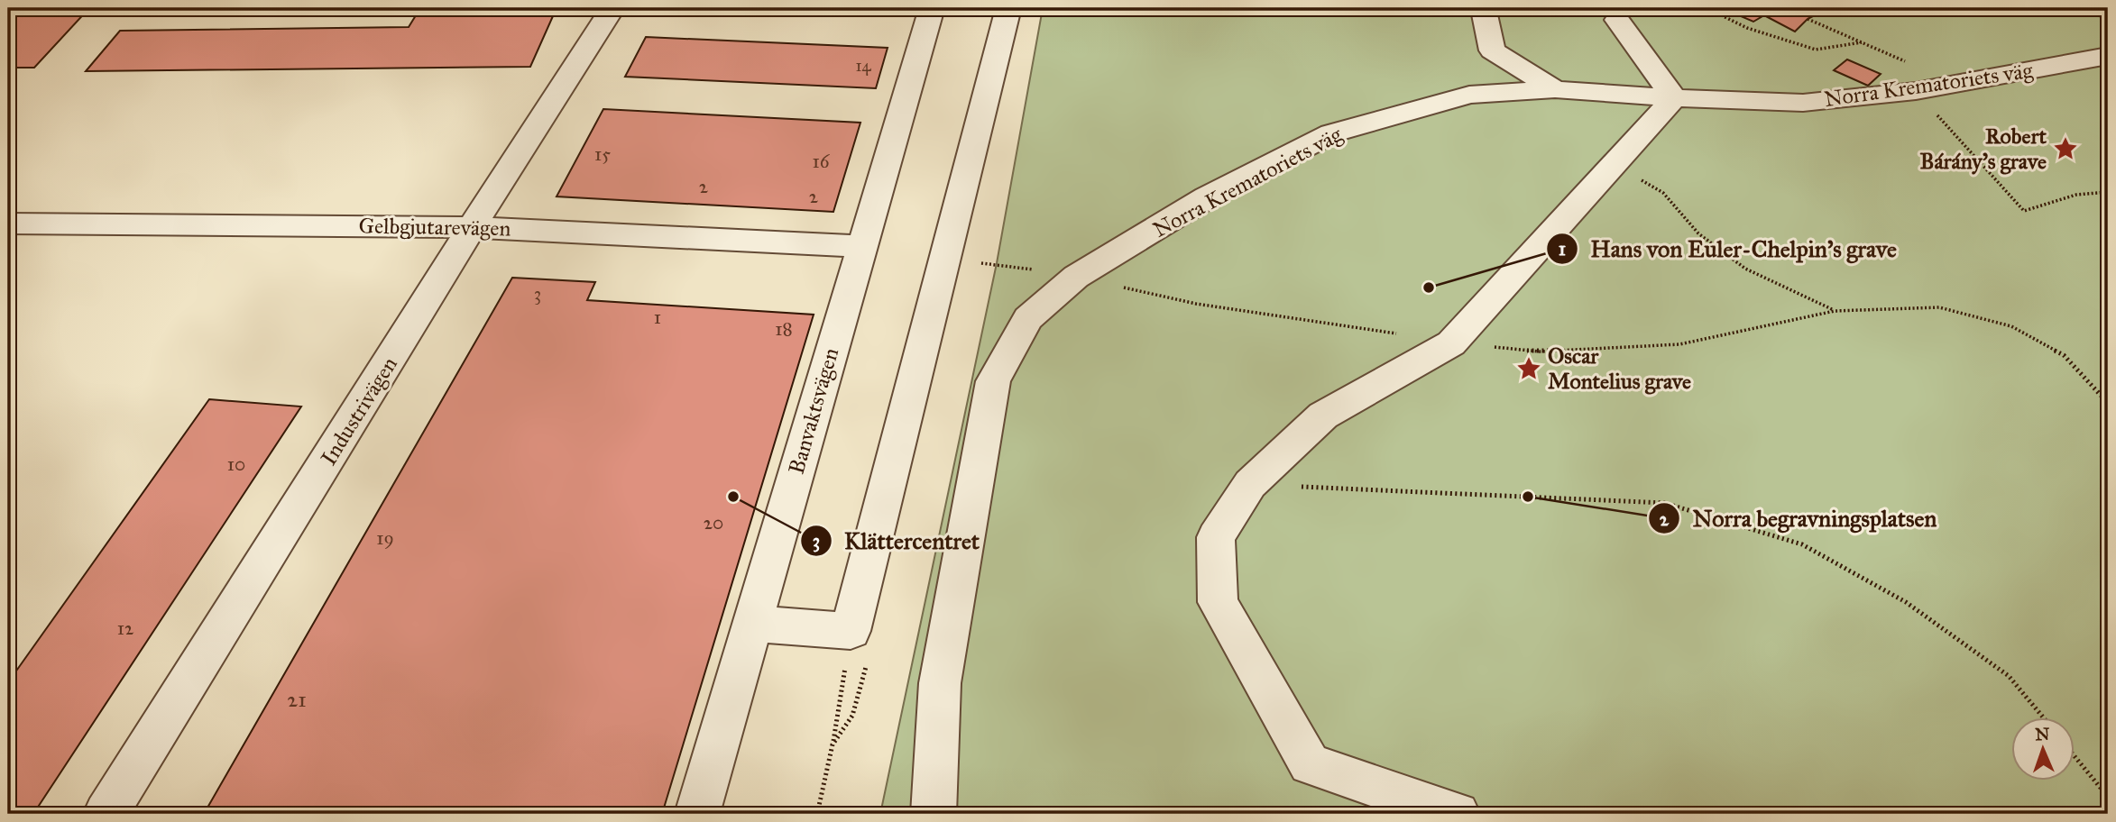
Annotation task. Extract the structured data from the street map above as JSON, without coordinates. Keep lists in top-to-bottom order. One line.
{"streets":{"street":["Norra Krematoriets väg","Gelbgjutarevägen","Industrivägen","Banvaktsvägen"]},"crossings":[["Gelbgjutarevägen","Industrivägen"],["Gelbgjutarevägen","Banvaktsvägen"]],"places":{"place":["Robert Bárány's grave","Oscar Montelius grave"],"other":["Hans von Euler-Chelpin's grave","Klättercentret","Norra begravningsplatsen"]},"house_numbers":["14","15","16","2","2","3","1","18","10","20","19","12","21"],"north":"top"}
